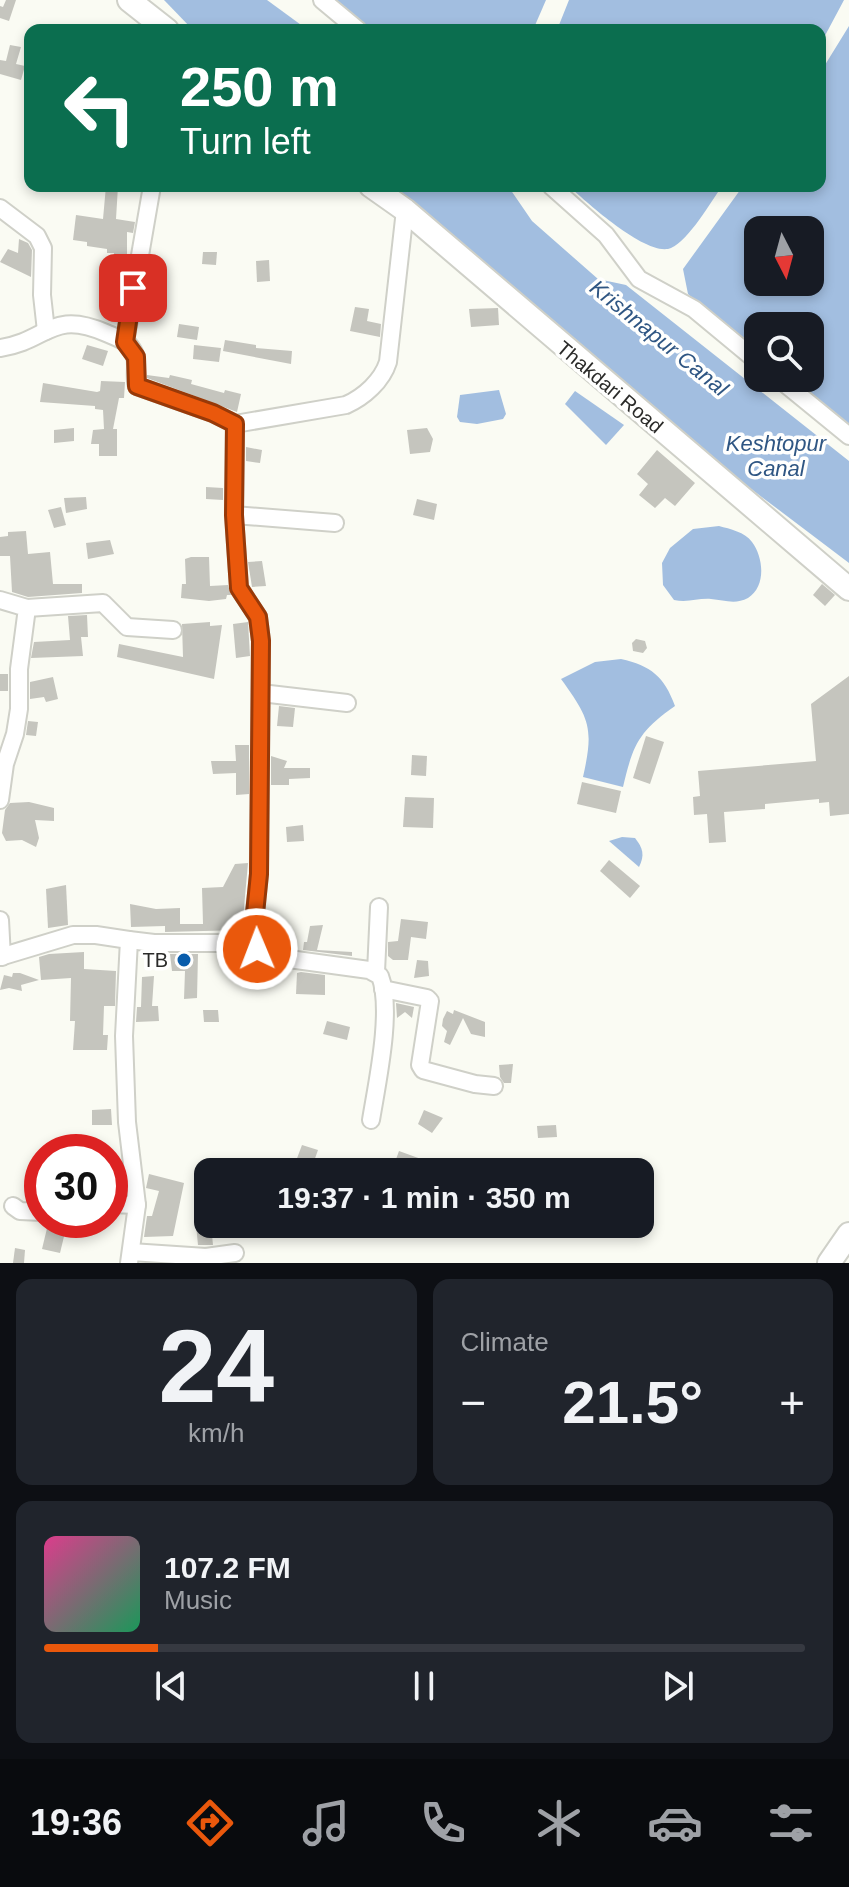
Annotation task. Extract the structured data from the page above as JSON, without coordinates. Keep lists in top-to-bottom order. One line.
{"streets":{"street":["Thakdari Road"]},"water":["Krishnapur Canal","Keshtopur Canal"],"places":["TB"],"north":"bottom","page":{"turn":["250 m","Turn left"],"limit":"30","trip":"19:37 · 1 min · 350 m","tile":[["24","km/h"],"Climate"],"heat":["−","21.5°","+"],"song":["107.2 FM","Music"],"tabs":"19:36"}}
